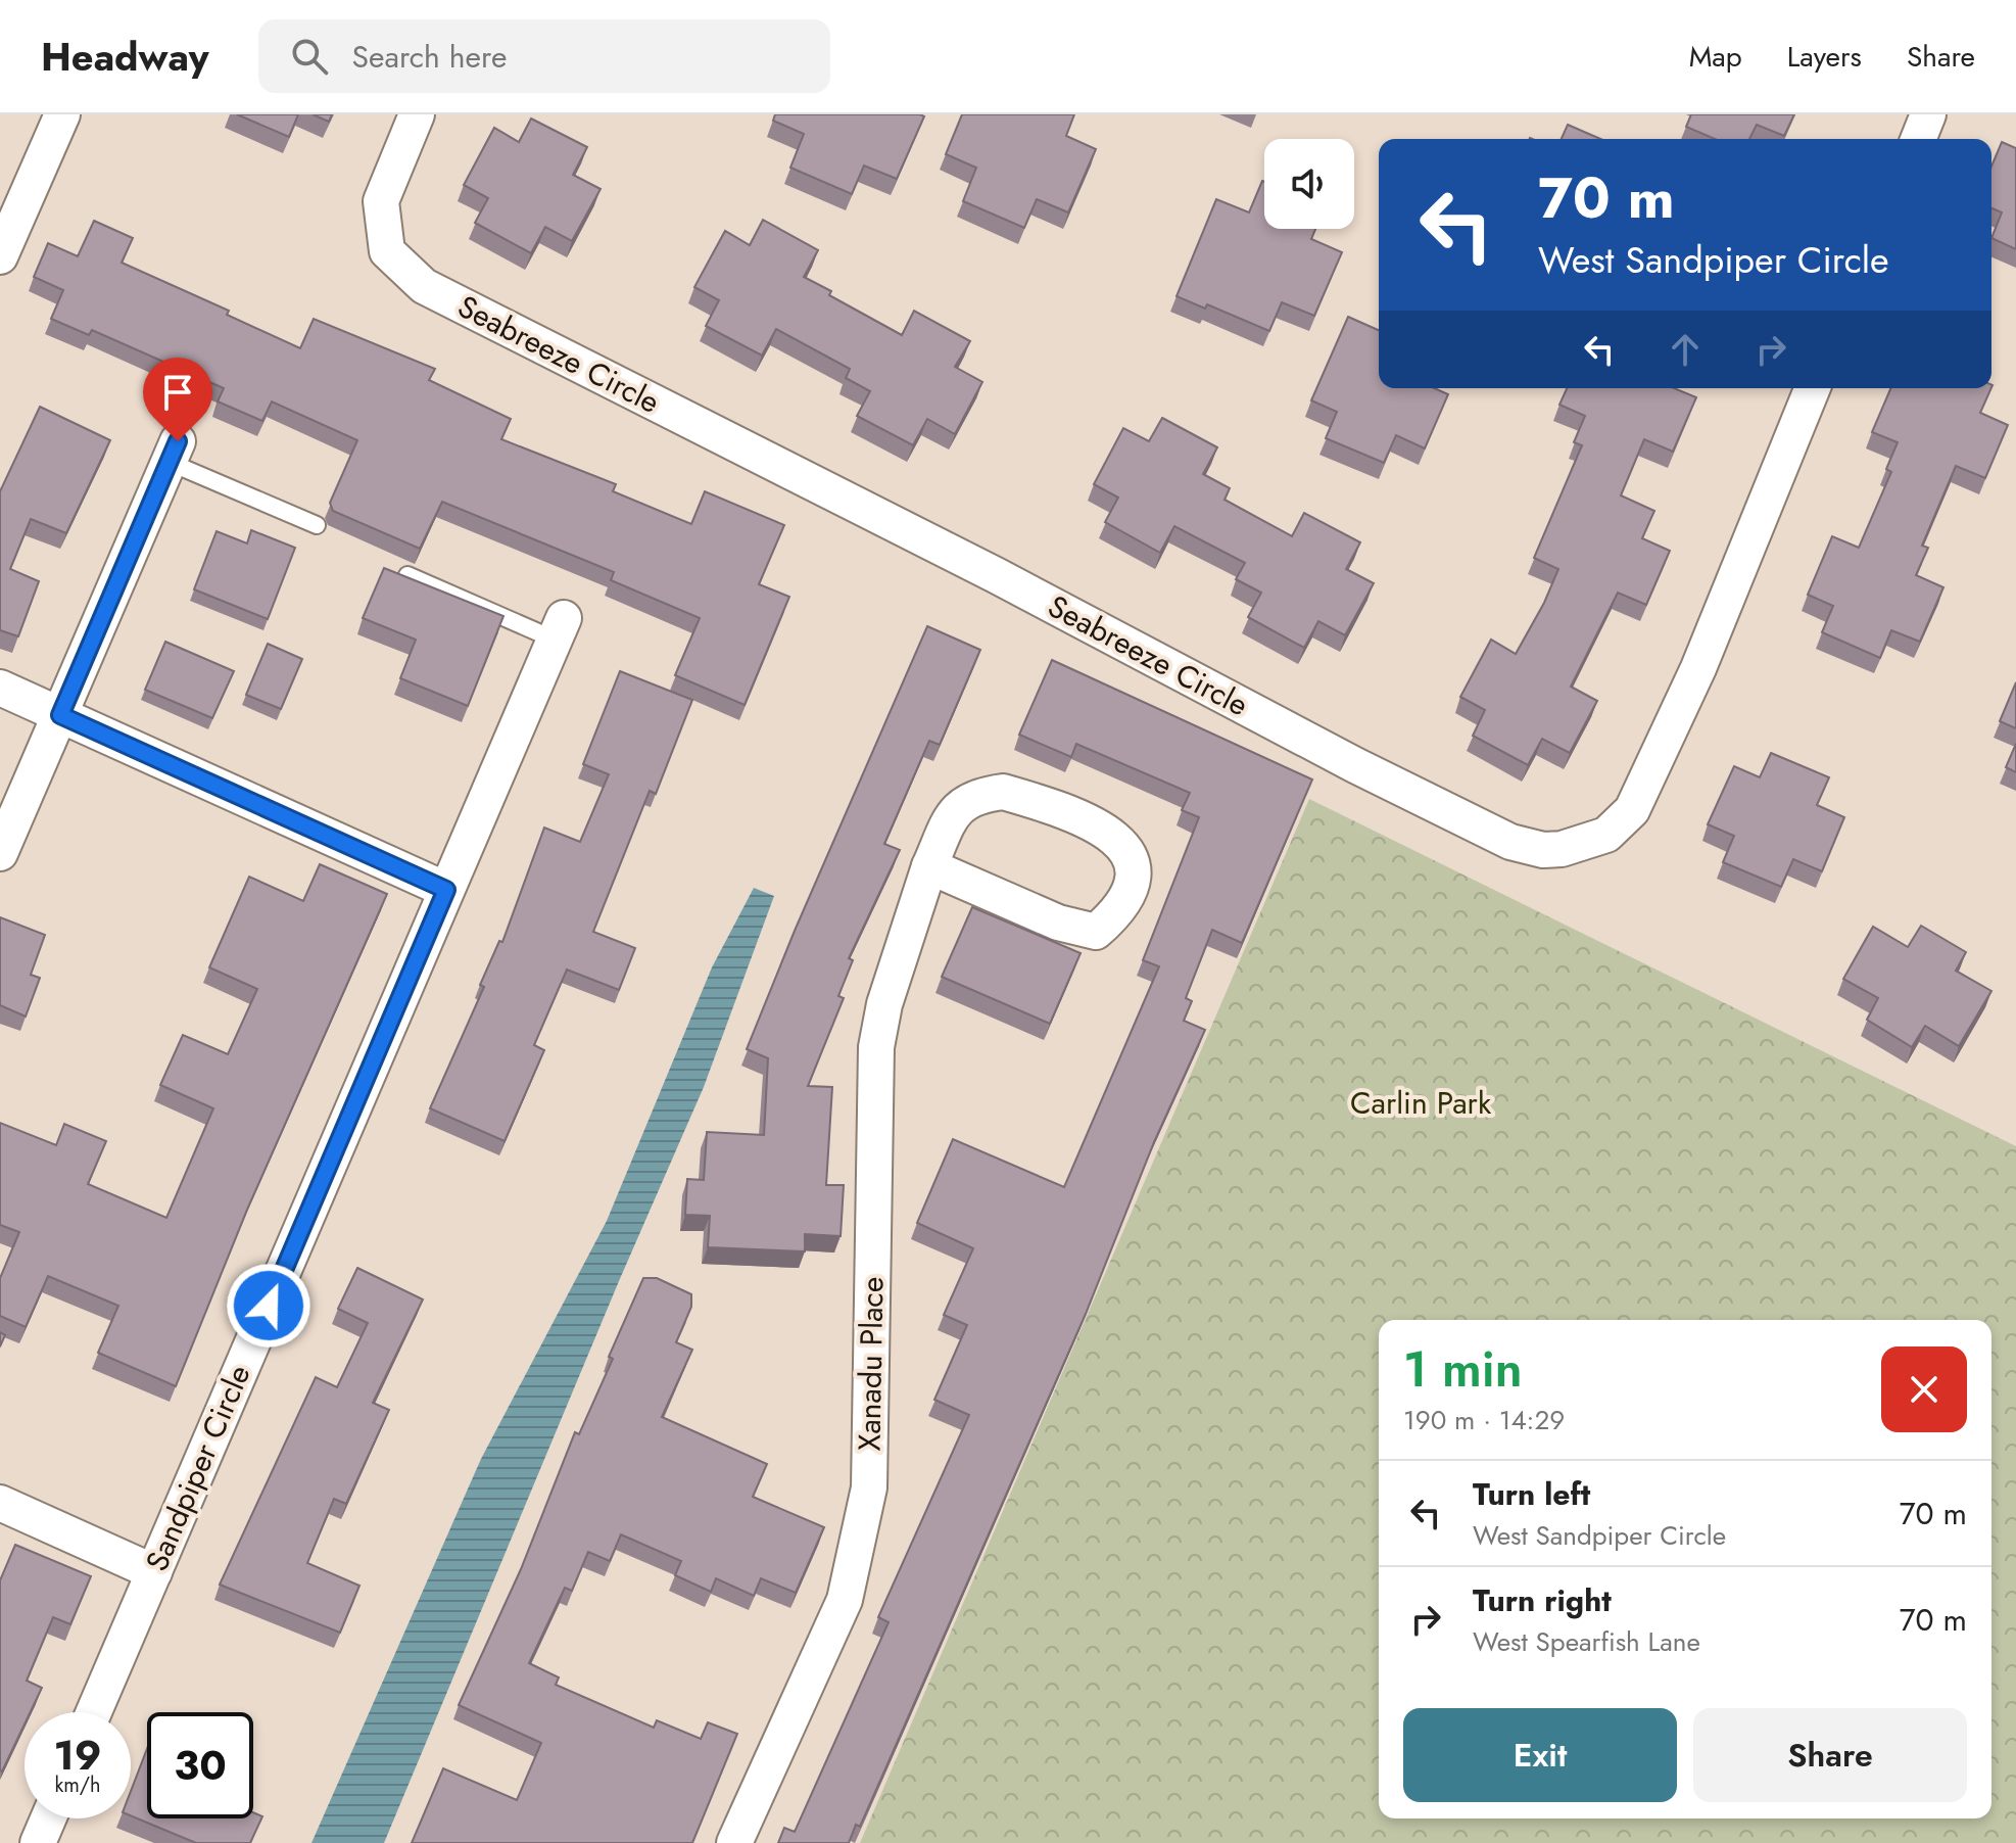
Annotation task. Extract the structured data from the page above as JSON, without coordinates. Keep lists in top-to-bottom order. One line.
{"streets":{"street":["Seabreeze Circle","Xanadu Place","Sandpiper Circle"]},"parks":["Carlin Park"],"page":{"header":"Headway","search":"Search here","nav":["Map","Layers","Share"],"turn":["70 m","West Sandpiper Circle"],"heading":["1 min","190 m · 14:29"],"list":[{"name":"Turn left","note":"West Sandpiper Circle","value":"70 m"},{"name":"Turn right","note":"West Spearfish Lane","value":"70 m"}],"buttons":["Exit","Share"],"speed":"19 km/h","limit":"30"}}
